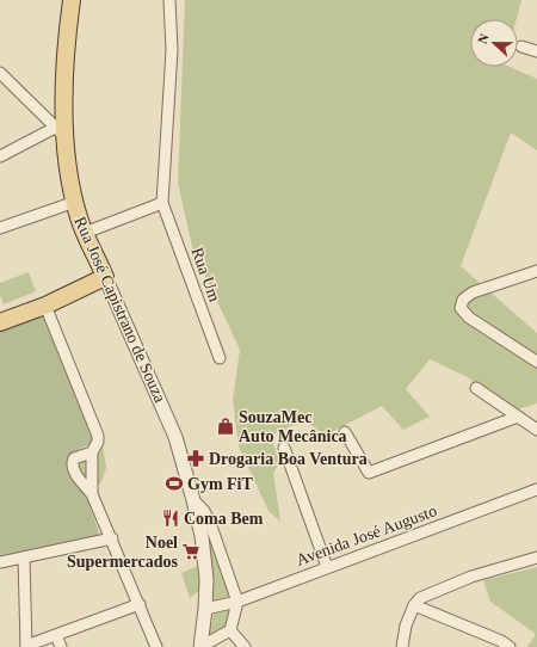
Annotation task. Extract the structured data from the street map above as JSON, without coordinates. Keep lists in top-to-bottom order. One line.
{"streets":{"main road":["Rua José Capistrano de Souza"],"street":["Rua Um","Avenida José Augusto"]},"crossings":[["Rua José Capistrano de Souza","Avenida José Augusto"]],"places":{"shop":["SouzaMec Auto Mecânica"],"pharmacy":["Drogaria Boa Ventura"],"sports":["Gym FiT"],"restaurant":["Coma Bem"],"supermarket":["Noel Supermercados"]},"north":"left"}
